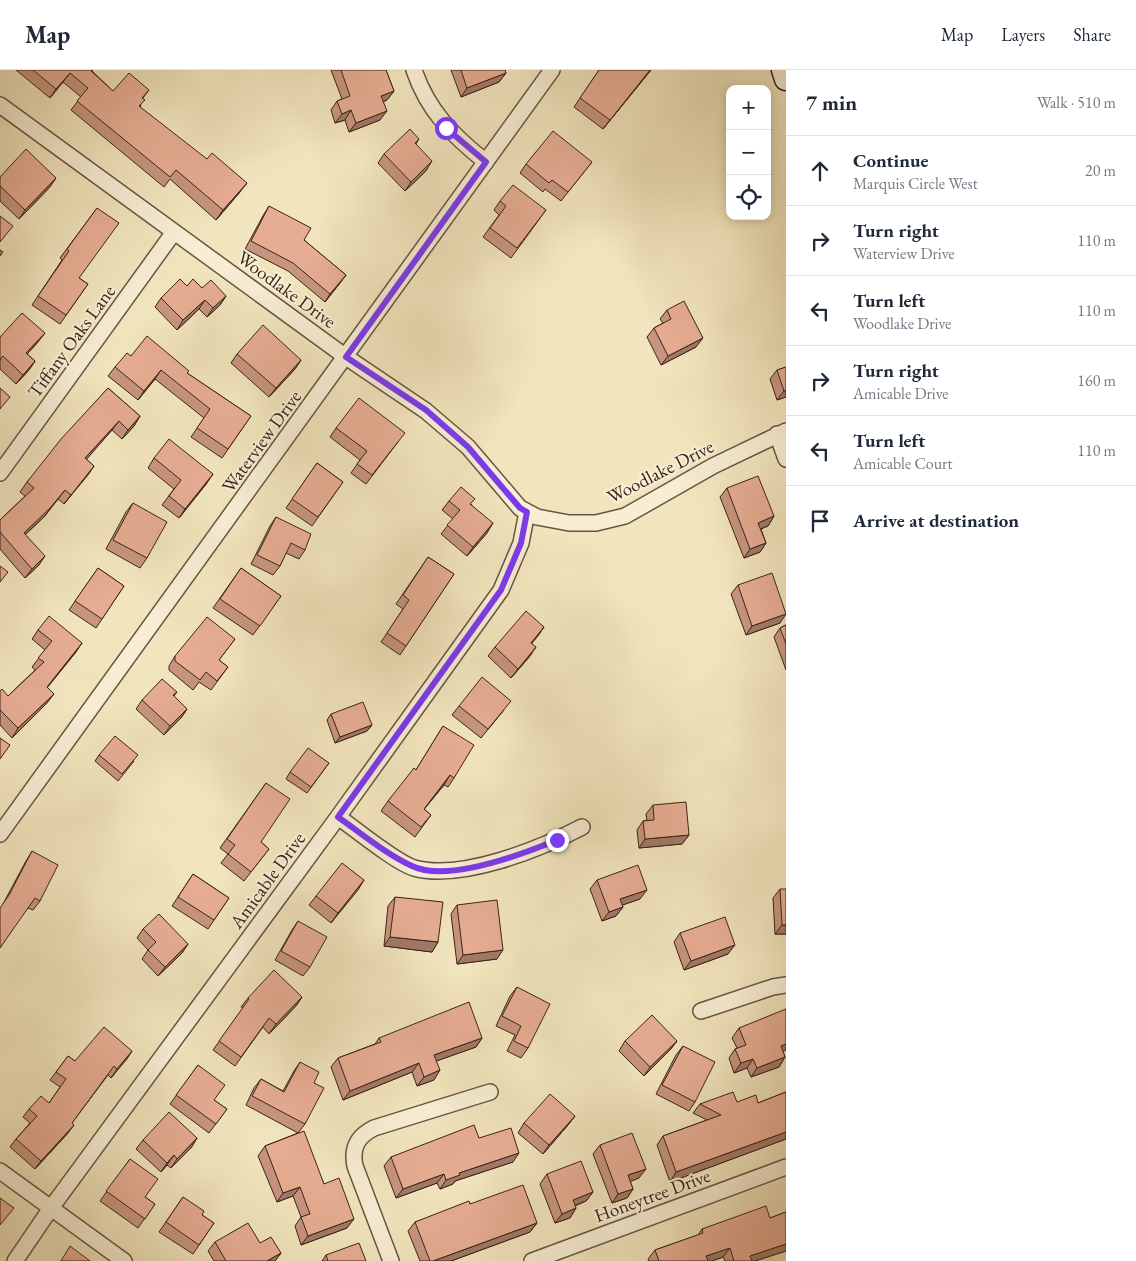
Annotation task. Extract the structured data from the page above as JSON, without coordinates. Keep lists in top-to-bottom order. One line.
{"streets":{"street":["Woodlake Drive","Tiffany Oaks Lane","Waterview Drive","Amicable Drive","Honeytree Drive"]},"crossings":[["Woodlake Drive","Tiffany Oaks Lane"],["Woodlake Drive","Waterview Drive"],["Woodlake Drive","Amicable Drive"]],"page":{"header":"Map","nav":["Map","Layers","Share"],"heading":["7 min","Walk · 510 m"],"map_buttons":["+","−"],"list":[["Continue","Marquis Circle West","20 m"],["Turn right","Waterview Drive","110 m"],["Turn left","Woodlake Drive","110 m"],["Turn right","Amicable Drive","160 m"],["Turn left","Amicable Court","110 m"],"Arrive at destination"]}}
